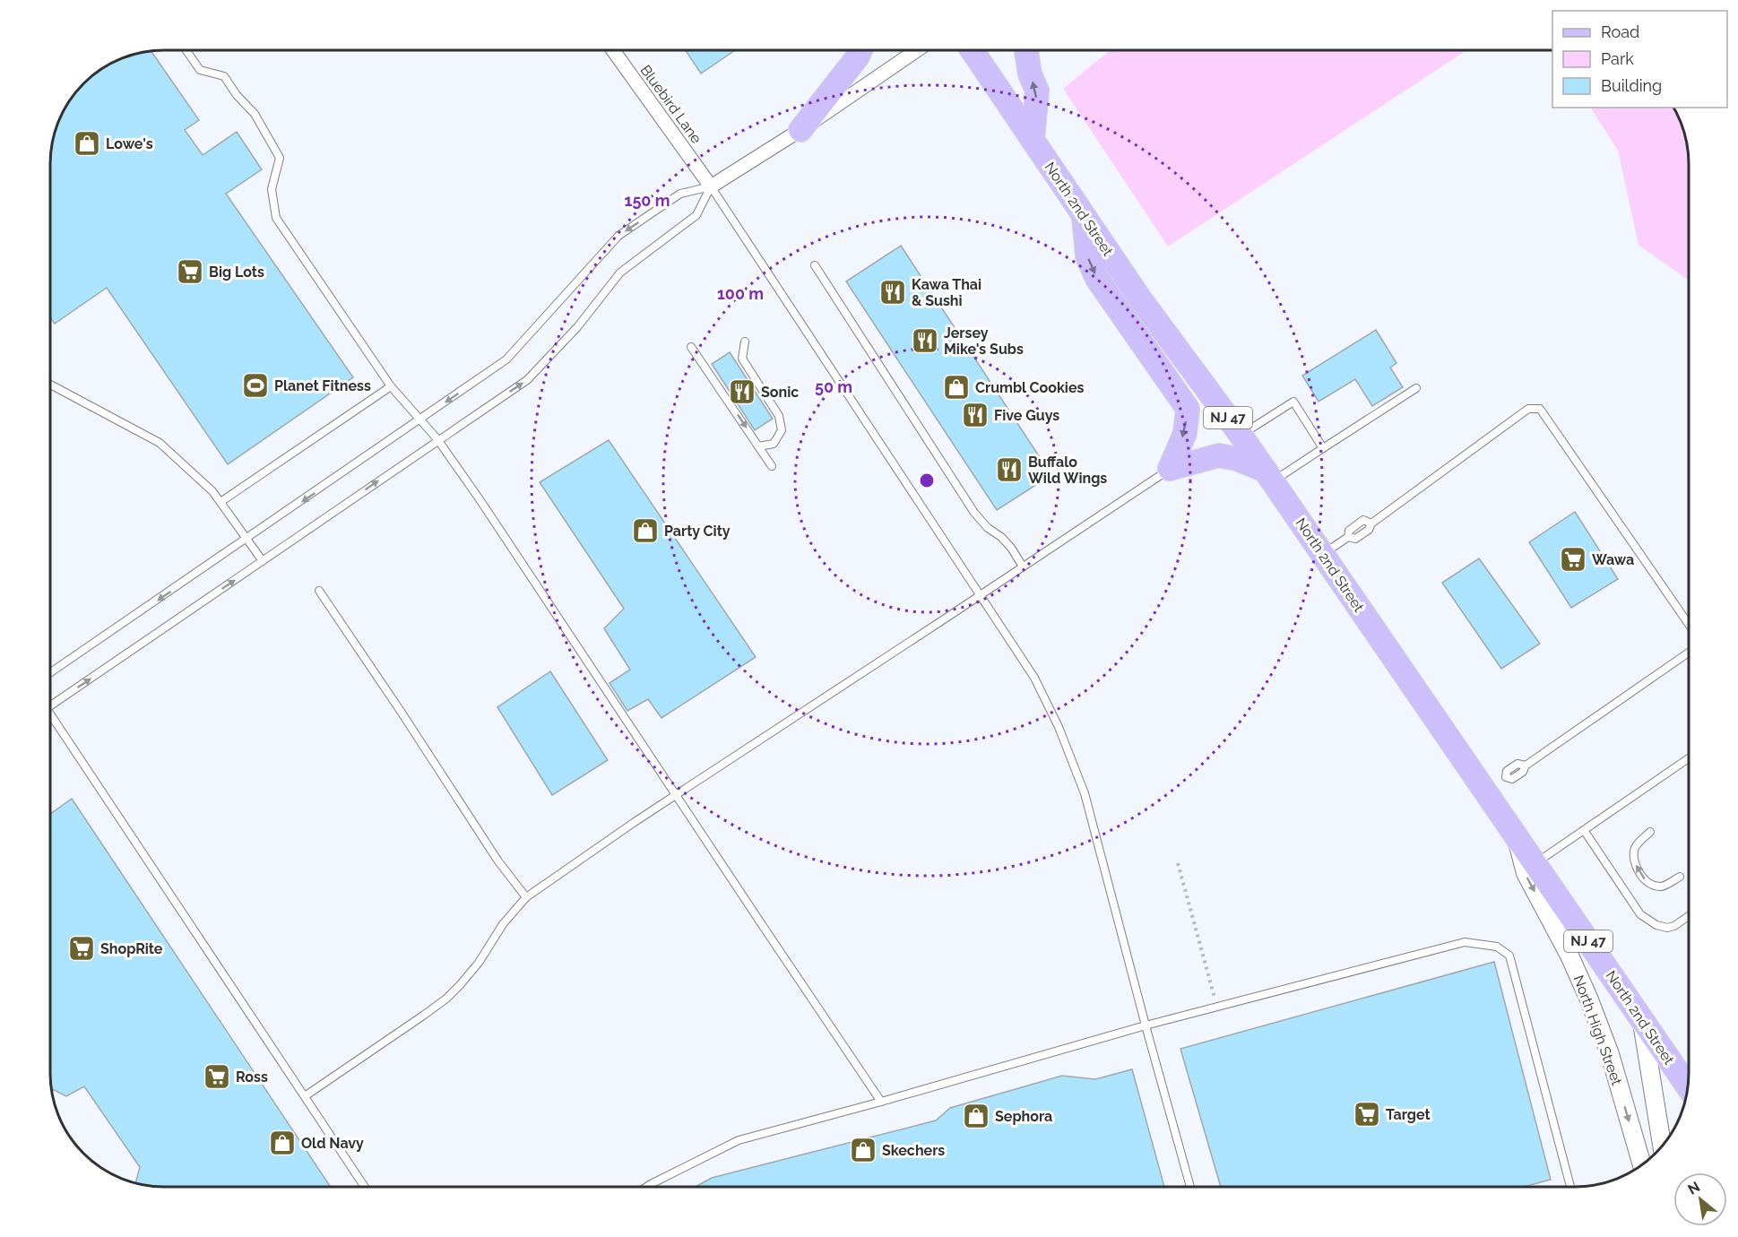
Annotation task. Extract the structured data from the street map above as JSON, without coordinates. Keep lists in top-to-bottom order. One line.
{"streets":{"main road":["North 2nd Street","NJ 47"],"street":["Bluebird Lane","North High Street"]},"crossings":[["North 2nd Street","North High Street"]],"places":{"shop":["Lowe's","Crumbl Cookies","Party City","Sephora","Old Navy","Skechers"],"supermarket":["Big Lots","Wawa","ShopRite","Ross","Target"],"restaurant":["Kawa Thai & Sushi","Jersey Mike's Subs","Sonic","Five Guys","Buffalo Wild Wings"],"sports":["Planet Fitness"]},"legend":["Road","Park","Building"],"north":"top left","rings":["150 m","100 m","50 m"]}
